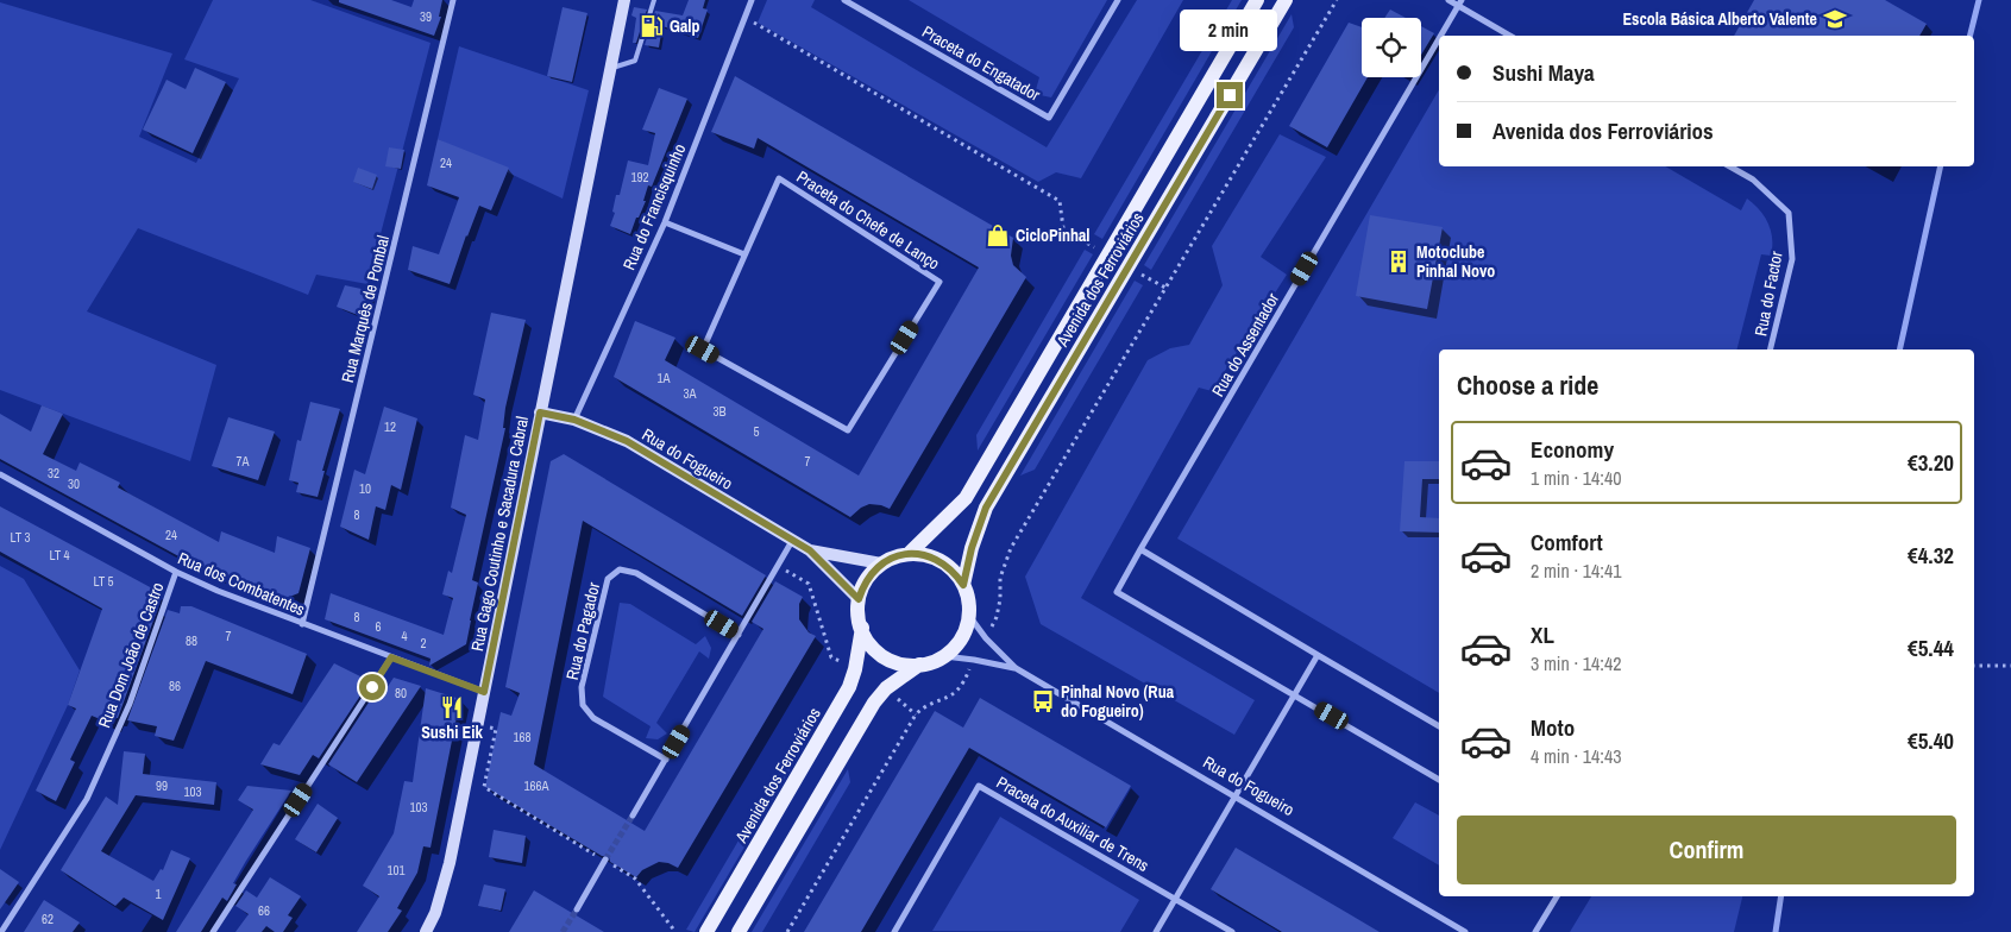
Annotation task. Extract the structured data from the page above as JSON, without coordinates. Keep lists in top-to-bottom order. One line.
{"streets":{"main road":["Avenida dos Ferroviários"],"street":["Praceta do Engatador","Rua do Francisquinho","Praceta do Chefe de Lanço","Rua do Factor","Rua Marquês de Pombal","Rua do Assentador","Rua do Fogueiro","Rua Gago Coutinho e Sacadura Cabral","Rua dos Combatentes","Rua do Pagador","Rua Dom João de Castro","Praceta do Auxiliar de Trens"]},"crossings":[["Rua do Francisquinho","Rua do Fogueiro"],["Avenida dos Ferroviários","Rua do Fogueiro"],["Rua Marquês de Pombal","Rua dos Combatentes"],["Rua do Fogueiro","Rua Gago Coutinho e Sacadura Cabral"],["Rua Gago Coutinho e Sacadura Cabral","Rua dos Combatentes"],["Rua dos Combatentes","Rua Dom João de Castro"]],"places":{"school or university":["Escola Básica Alberto Valente"],"fuel station":["Galp"],"shop":["CicloPinhal"],"building":["Motoclube Pinhal Novo"],"bus stop":["Pinhal Novo (Rua do Fogueiro)"],"restaurant":["Sushi Eik"]},"house_numbers":["39","24","192","1A","3A","3B","12","5","7A","7","32","30","10","8","24","LT 3","LT 4","LT 5","8","6","7","4","88","2","86","80","168","99","166A","103","103","101","1","66","62"],"page":{"bubble":"2 min","banner":["Sushi Maya","Avenida dos Ferroviários"],"heading":"Choose a ride","list":[{"name":"Economy","note":"1 min · 14:40","value":"€3.20"},{"name":"Comfort","note":"2 min · 14:41","value":"€4.32"},{"name":"XL","note":"3 min · 14:42","value":"€5.44"},{"name":"Moto","note":"4 min · 14:43","value":"€5.40"}],"buttons":"Confirm"}}
